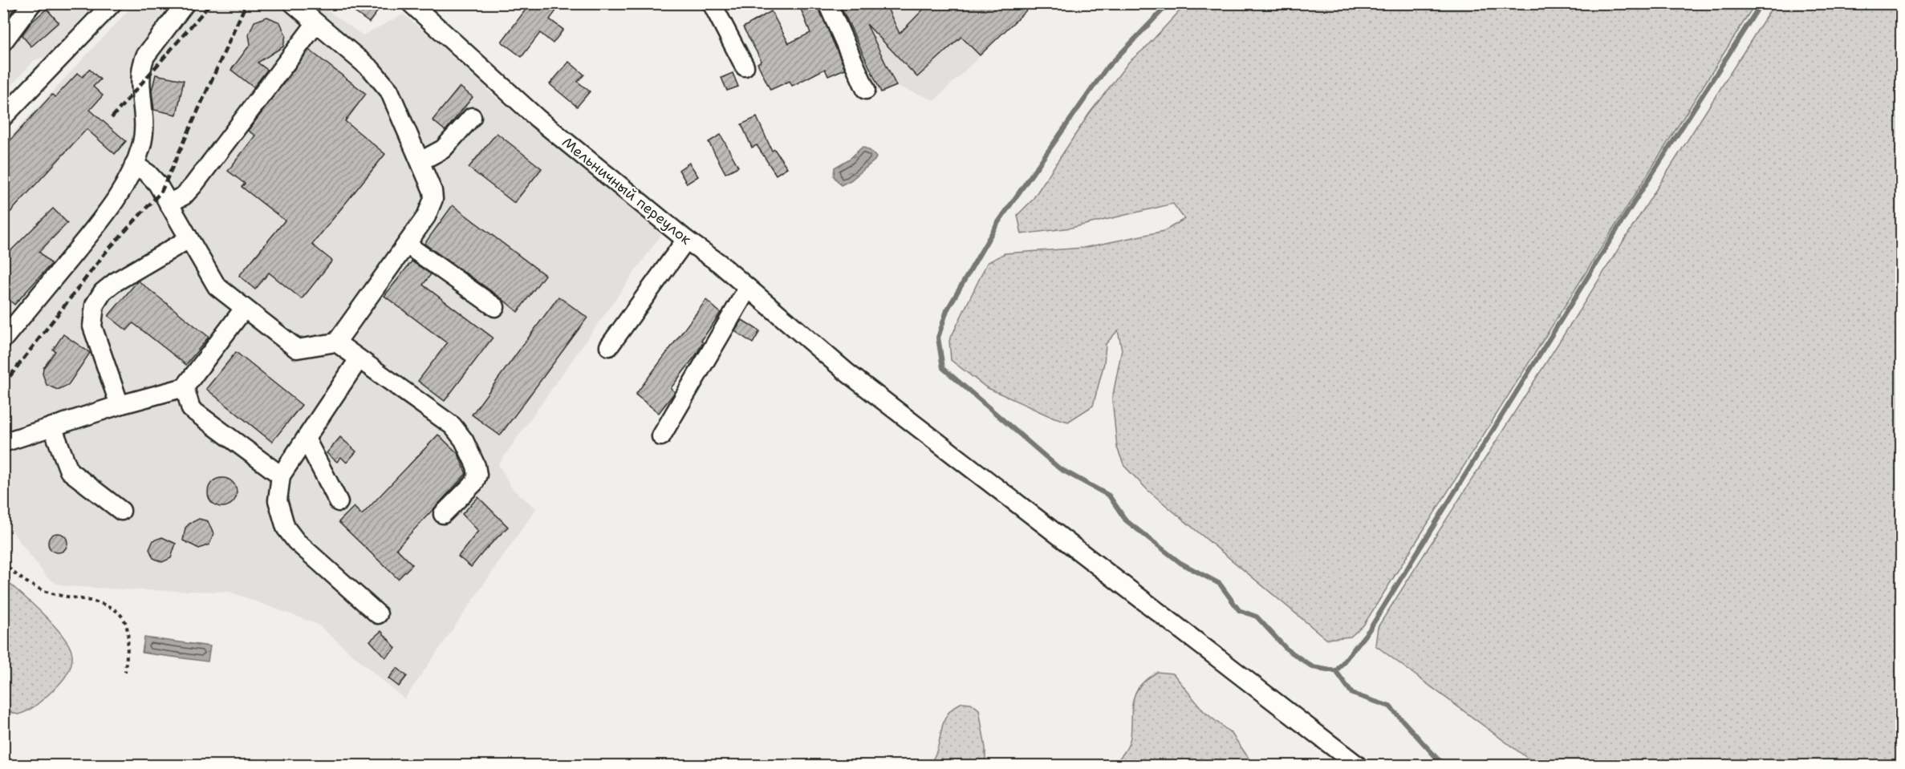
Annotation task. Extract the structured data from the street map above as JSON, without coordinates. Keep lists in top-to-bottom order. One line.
{"streets":{"street":["Мельничный переулок"]}}
